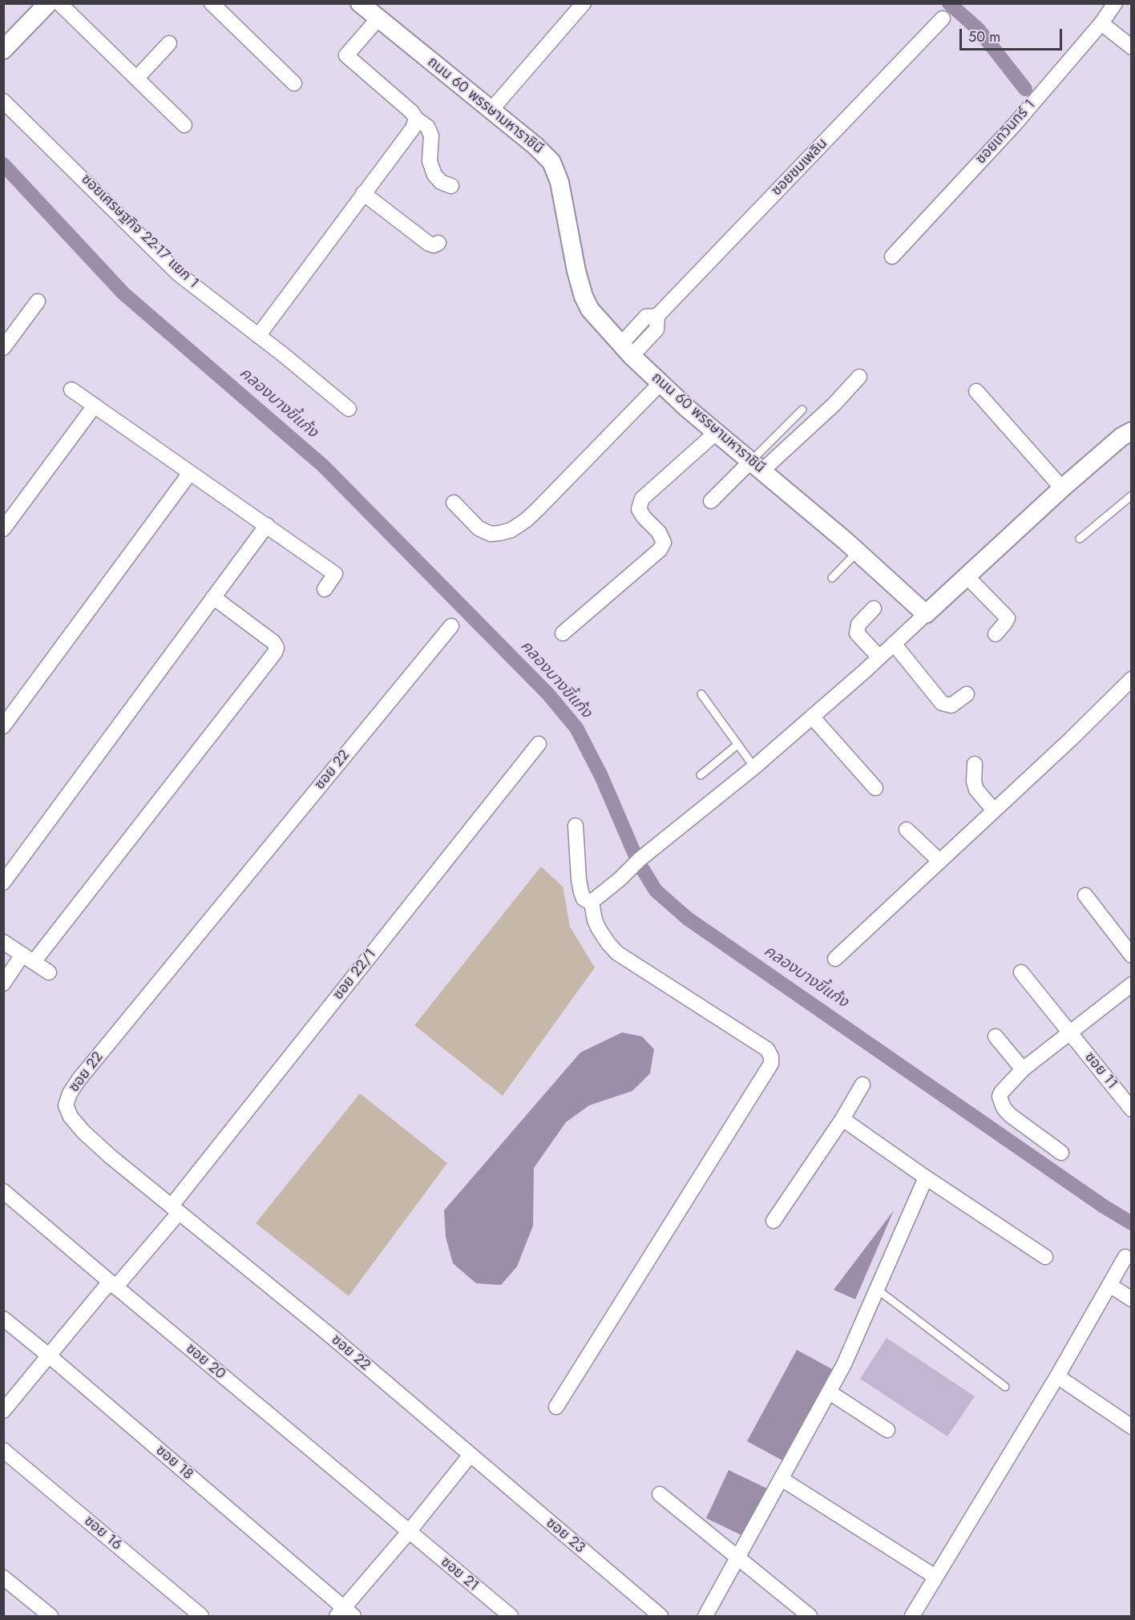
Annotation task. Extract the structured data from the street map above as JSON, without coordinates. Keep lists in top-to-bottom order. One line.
{"streets":{"street":["ถนน 60 พรรษามหาราชินี","ซอยเทวินทร์ 1","ซอยชมเพลิน","ซอยเศรษฐกิจ 22-17 แยก 1","ซอย 22","ซอย 22/1","ซอย 11","ซอย 20","ซอย 18","ซอย 16","ซอย 23","ซอย 21"]},"crossings":[["ถนน 60 พรรษามหาราชินี","ซอยชมเพลิน"],["ซอย 22","ซอย 22/1"],["ซอย 22","ซอย 23"],["ซอย 22/1","ซอย 20"],["ซอย 22/1","ซอย 18"],["ซอย 20","ซอย 21"]],"water":["คลองบางขี้แก้ง"],"scale_bar":"50 m"}
